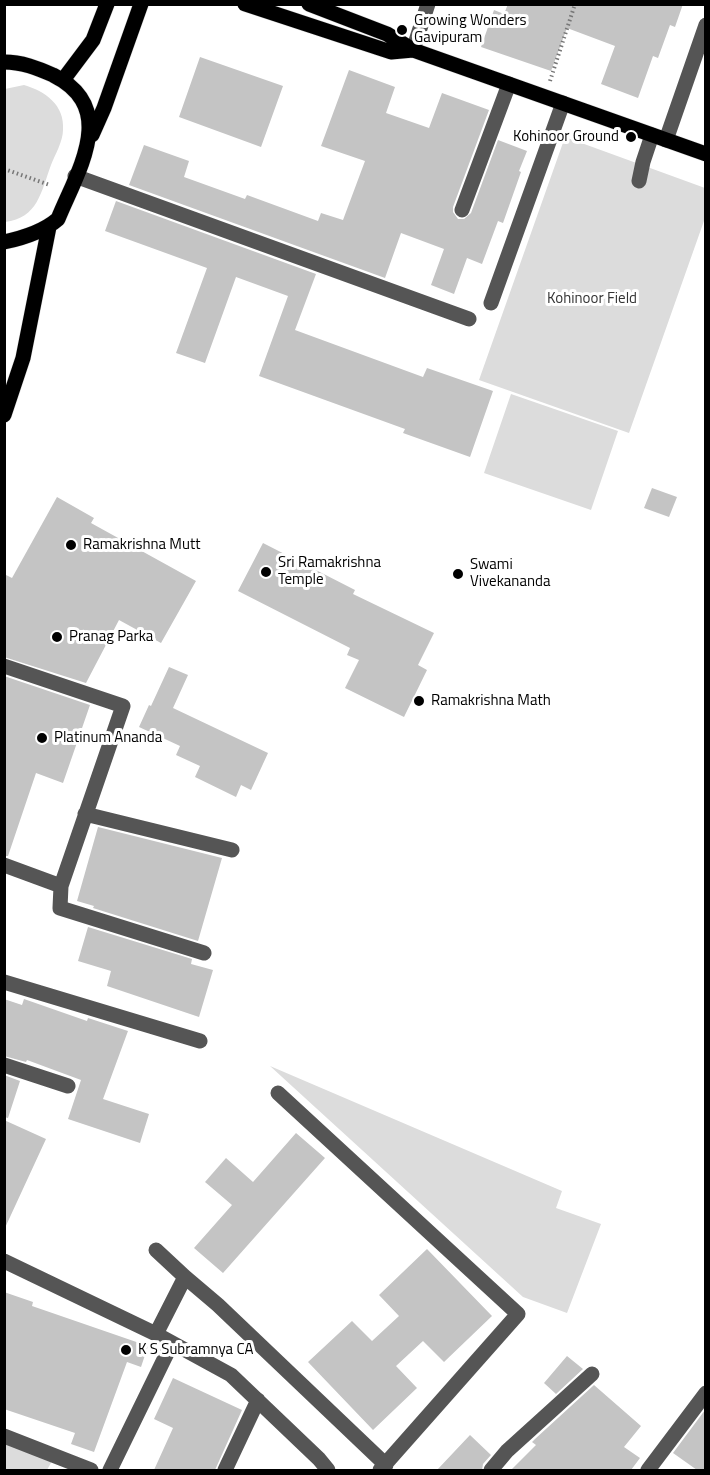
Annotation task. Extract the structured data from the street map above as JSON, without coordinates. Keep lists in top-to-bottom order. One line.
{"parks":["Kohinoor Field"],"places":["Growing Wonders Gavipuram","Kohinoor Ground","Ramakrishna Mutt","Sri Ramakrishna Temple","Swami Vivekananda","Pranag Parka","Ramakrishna Math","Platinum Ananda","K S Subramnya CA"]}
